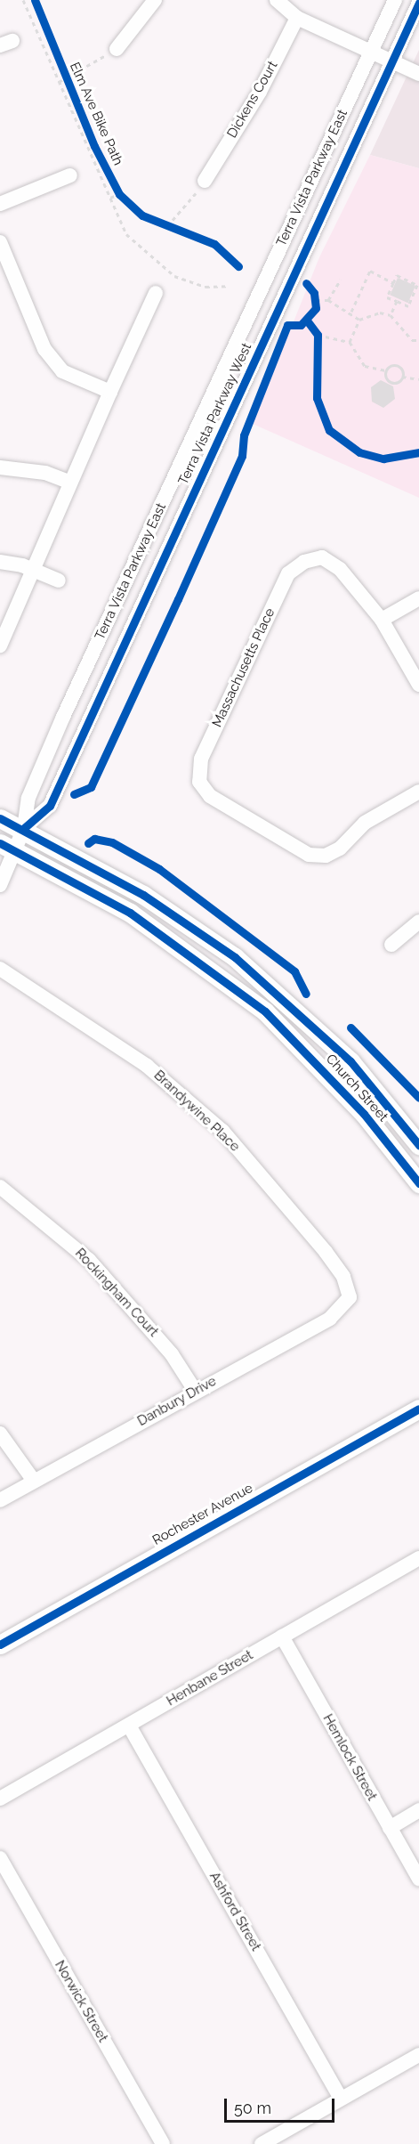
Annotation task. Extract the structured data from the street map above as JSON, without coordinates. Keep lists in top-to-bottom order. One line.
{"streets":{"main road":["Church Street","Rochester Avenue"],"street":["Dickens Court","Terra Vista Parkway East","Terra Vista Parkway West","Massachusetts Place","Brandywine Place","Rockingham Court","Danbury Drive","Henbane Street","Hemlock Street","Ashford Street","Norwick Street"],"cycle path":["Elm Ave Bike Path"]},"crossings":[["Terra Vista Parkway East","Terra Vista Parkway West"],["Terra Vista Parkway East","Church Street"],["Terra Vista Parkway West","Church Street"],["Brandywine Place","Danbury Drive"],["Rockingham Court","Danbury Drive"],["Henbane Street","Hemlock Street"],["Henbane Street","Ashford Street"]],"scale_bar":"50 m"}
